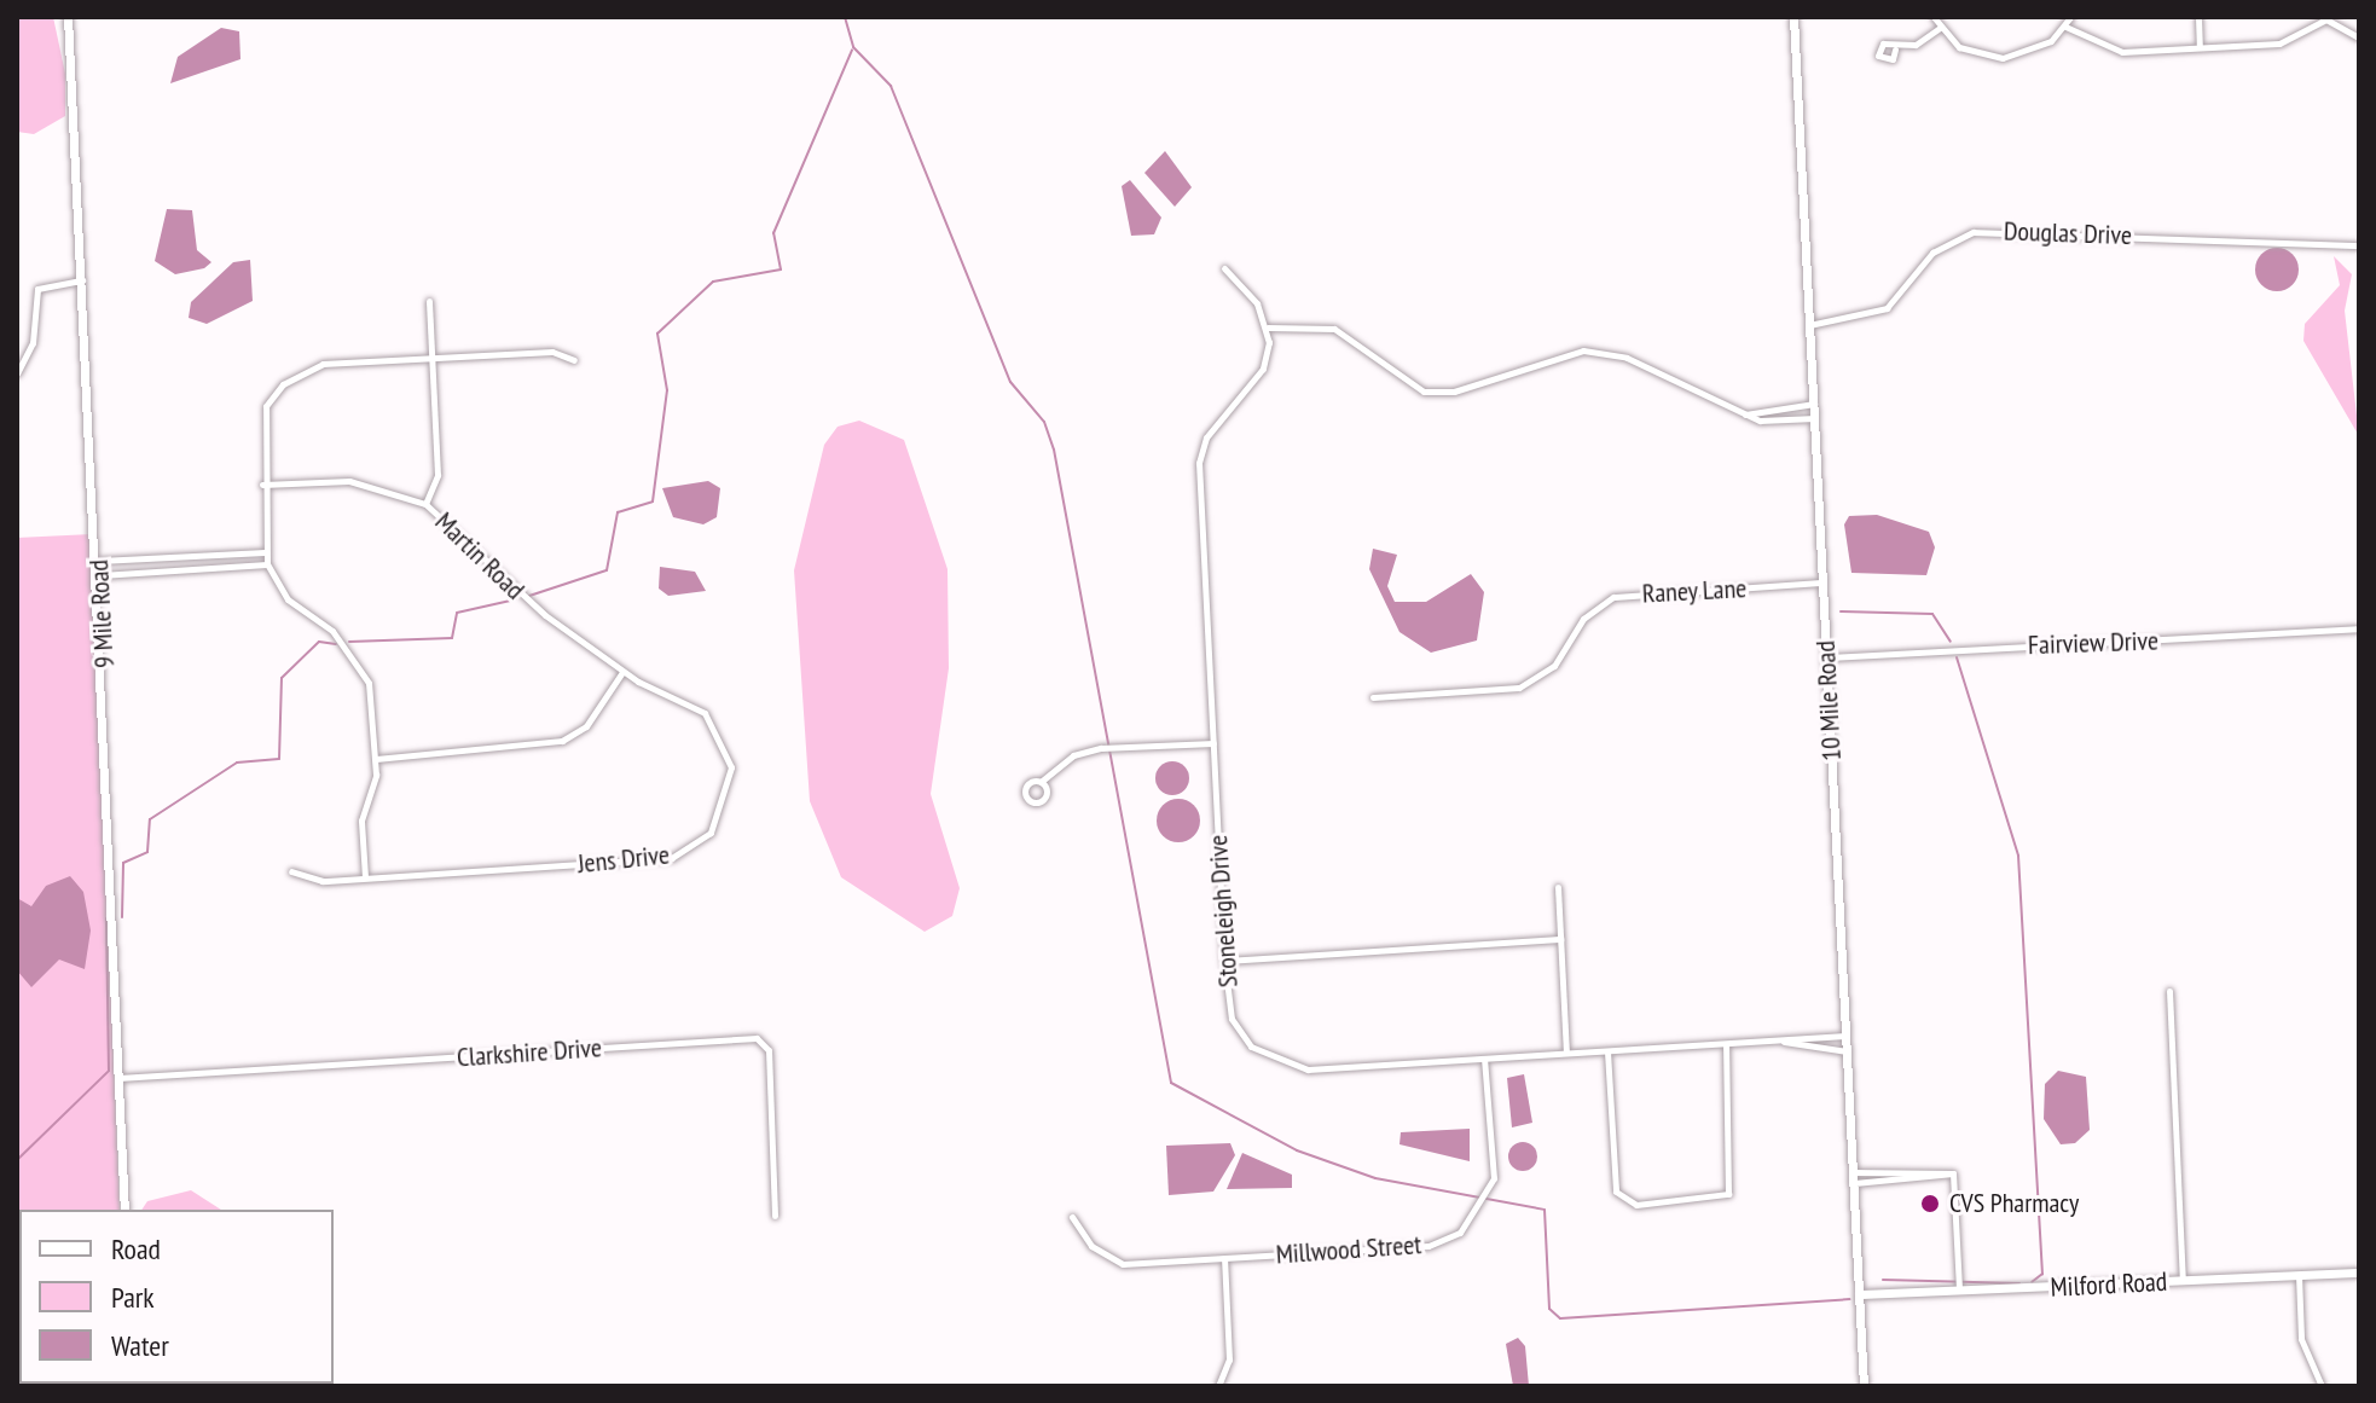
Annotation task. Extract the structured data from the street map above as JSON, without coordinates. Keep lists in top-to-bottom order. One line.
{"streets":{"street":["Douglas Drive","Martin Road","Raney Lane","9 Mile Road","Fairview Drive","10 Mile Road","Jens Drive","Stoneleigh Drive","Clarkshire Drive","Millwood Street","Milford Road"]},"crossings":[["Douglas Drive","10 Mile Road"],["Martin Road","Jens Drive"],["Raney Lane","10 Mile Road"],["9 Mile Road","Clarkshire Drive"],["Fairview Drive","10 Mile Road"],["10 Mile Road","Stoneleigh Drive"],["10 Mile Road","Milford Road"],["Stoneleigh Drive","Millwood Street"]],"places":["CVS Pharmacy"],"legend":["Road","Park","Water"]}
